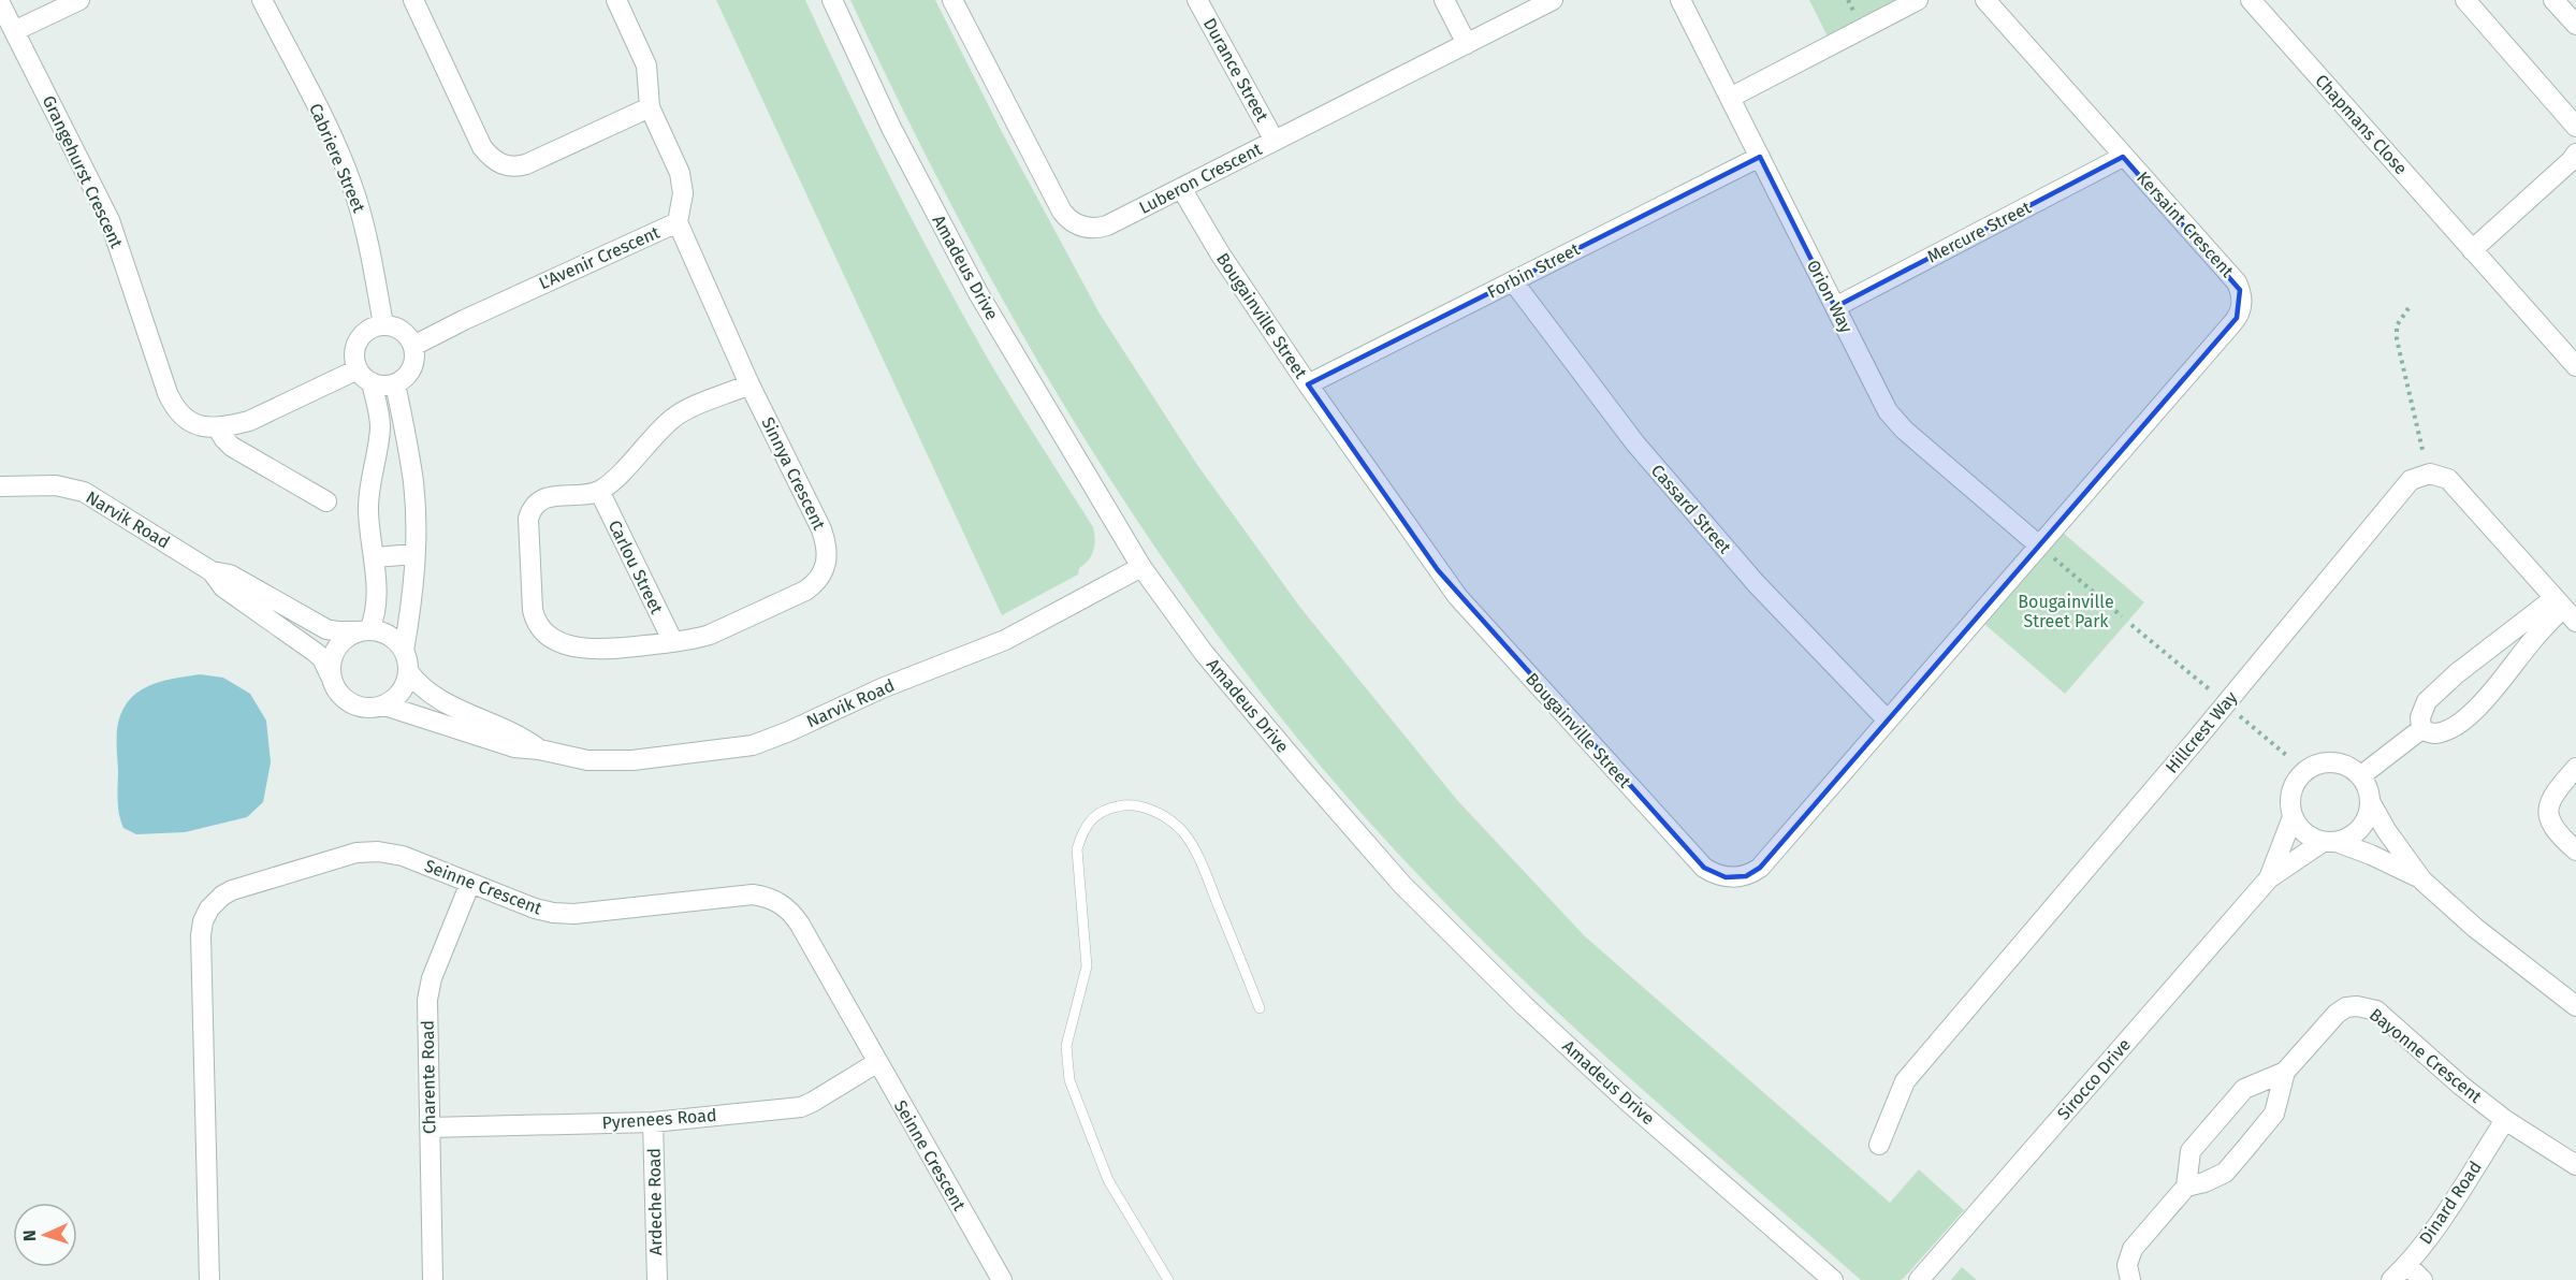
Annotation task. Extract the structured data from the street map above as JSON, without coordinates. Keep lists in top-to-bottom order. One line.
{"streets":{"street":["Durance Street","Chapmans Close","Cabriere Street","Grangehurst Crescent","Luberon Crescent","Kersaint Crescent","Mercure Street","L'Avenir Crescent","Amadeus Drive","Forbin Street","Orion Way","Bougainville Street","Sinnya Crescent","Cassard Street","Narvik Road","Carlou Street","Hillcrest Way","Seinne Crescent","Bayonne Crescent","Charente Road","Sirocco Drive","Pyrenees Road","Ardeche Road","Dinard Road"]},"crossings":[["Durance Street","Luberon Crescent"],["Cabriere Street","L'Avenir Crescent"],["Luberon Crescent","Bougainville Street"],["Kersaint Crescent","Mercure Street"],["Kersaint Crescent","Orion Way"],["Kersaint Crescent","Bougainville Street"],["Mercure Street","Orion Way"],["L'Avenir Crescent","Sinnya Crescent"],["Amadeus Drive","Narvik Road"],["Forbin Street","Orion Way"],["Forbin Street","Bougainville Street"],["Forbin Street","Cassard Street"],["Orion Way","Bougainville Street"],["Bougainville Street","Cassard Street"],["Sinnya Crescent","Carlou Street"],["Seinne Crescent","Charente Road"],["Seinne Crescent","Pyrenees Road"],["Bayonne Crescent","Dinard Road"],["Charente Road","Pyrenees Road"],["Pyrenees Road","Ardeche Road"]],"parks":["Bougainville Street Park"],"north":"left"}
